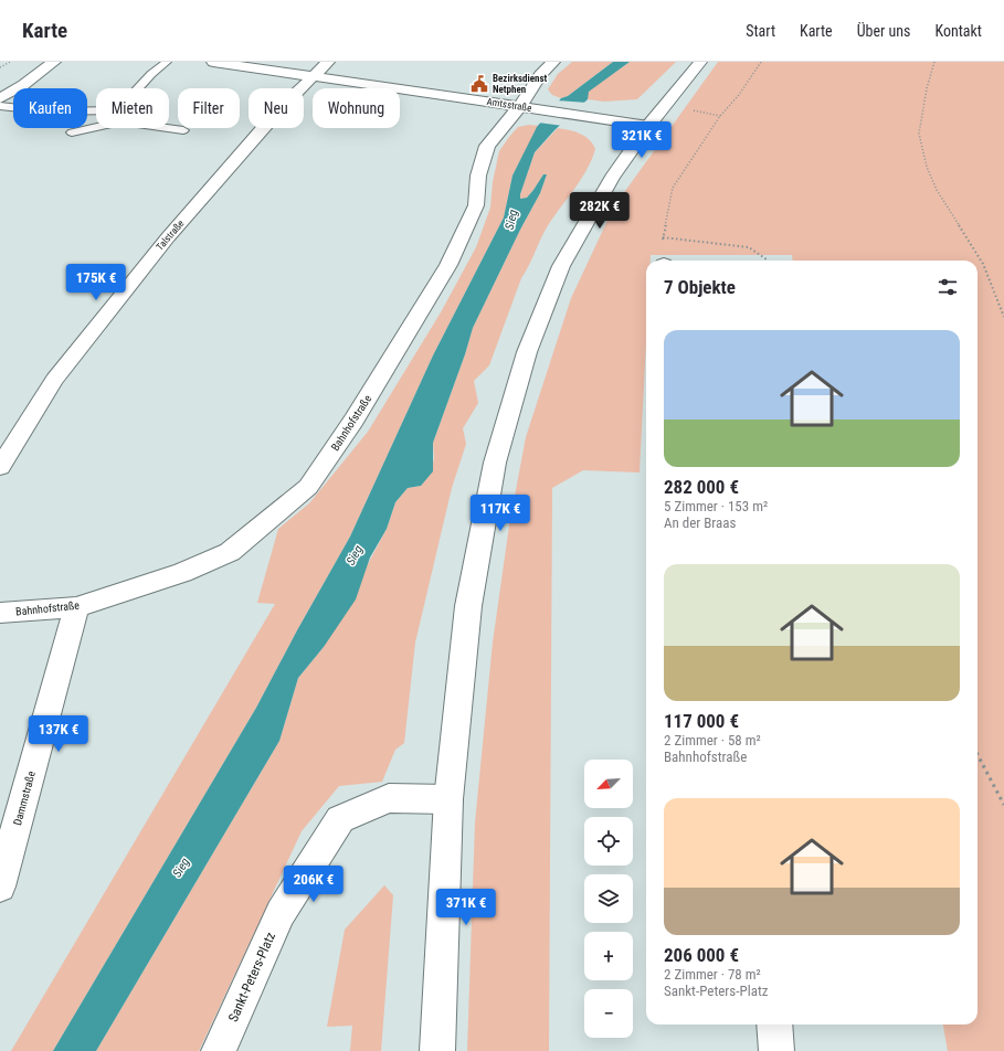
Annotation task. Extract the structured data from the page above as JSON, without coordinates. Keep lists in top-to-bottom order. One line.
{"streets":{"street":["Amtsstraße","Talstraße","Bahnhofstraße","Dammstraße","Sankt-Peters-Platz"]},"crossings":[["Amtsstraße","Talstraße"],["Amtsstraße","Bahnhofstraße"],["Bahnhofstraße","Dammstraße"]],"water":["Sieg"],"places":{"public building":["Bezirksdienst Netphen"]},"north":"bottom left","page":{"header":"Karte","nav":["Start","Karte","Über uns","Kontakt"],"chip":["Kaufen","Mieten","Filter","Neu","Wohnung"],"price":["321K €","282K €","175K €","117K €","137K €","206K €","371K €"],"heading":"7 Objekte","list":[{"name":"282 000 €","note":"5 Zimmer · 153 m² · An der Braas"},{"name":"117 000 €","note":"2 Zimmer · 58 m² · Bahnhofstraße"},{"name":"206 000 €","note":"2 Zimmer · 78 m² · Sankt-Peters-Platz"}],"map_buttons":["+","−"]}}
